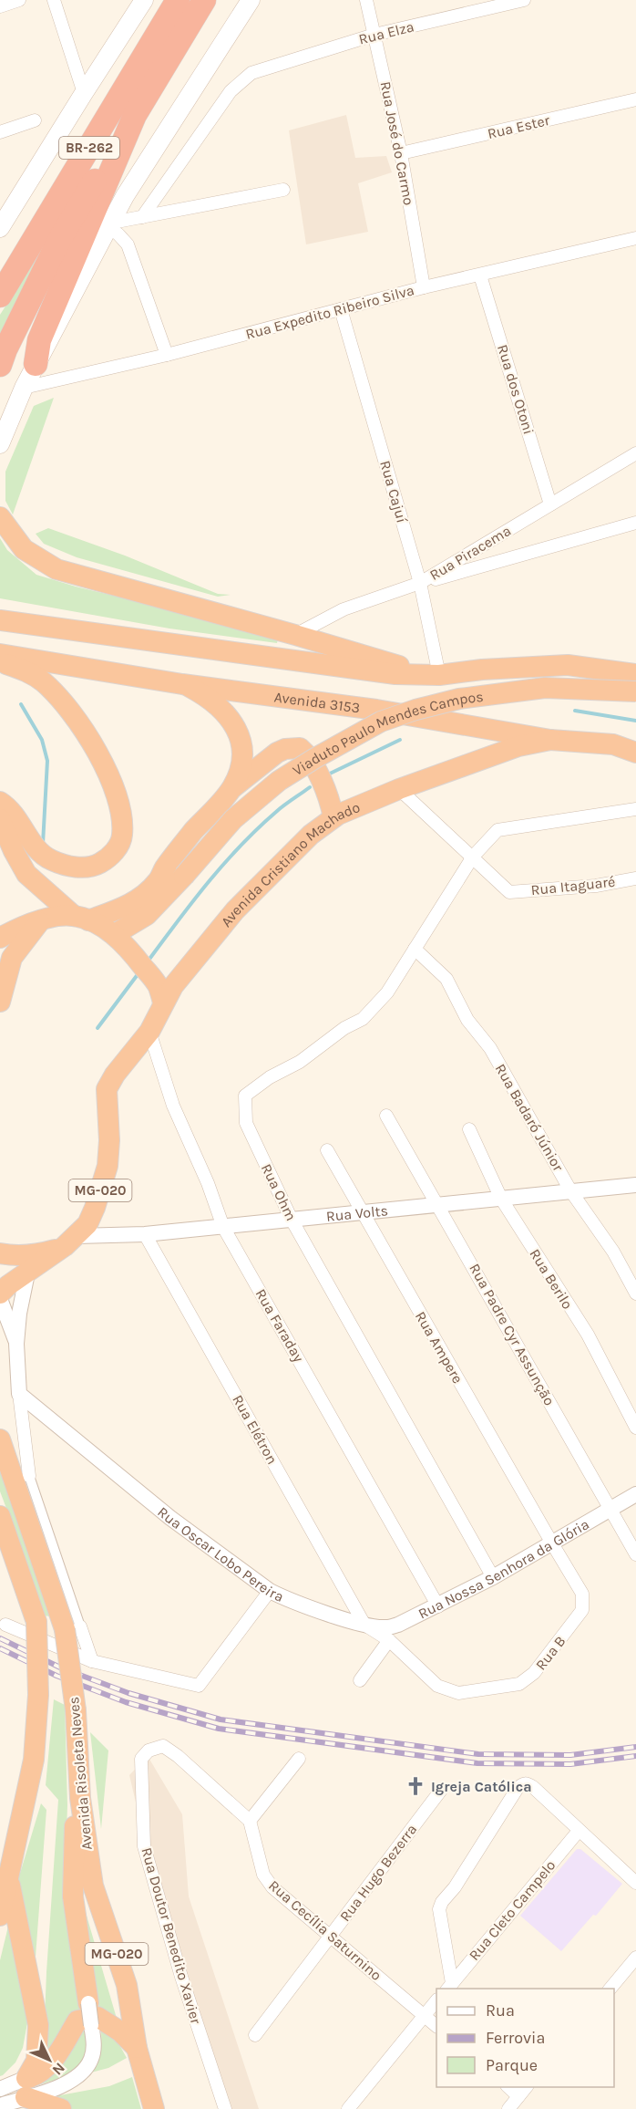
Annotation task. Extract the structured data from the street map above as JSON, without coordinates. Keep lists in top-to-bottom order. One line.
{"streets":{"highway":["BR-262","Avenida 3153","Viaduto Paulo Mendes Campos","Avenida Cristiano Machado","MG-020","Avenida Risoleta Neves"],"street":["Rua Elza","Rua Ester","Rua José do Carmo","Rua Expedito Ribeiro Silva","Rua dos Otoni","Rua Cajuí","Rua Piracema","Rua Itaguaré","Rua Badaró Júnior","Rua Ohm","Rua Volts","Rua Berilo","Rua Faraday","Rua Padre Cyr Assunção","Rua Ampere","Rua Elétron","Rua Oscar Lobo Pereira","Rua Nossa Senhora da Glória","Rua B","Rua Hugo Bezerra","Rua Cleto Campelo","Rua Cecília Saturnino","Rua Doutor Benedito Xavier"]},"crossings":[["Rua Elza","Rua José do Carmo"],["Rua Ester","Rua José do Carmo"],["Rua José do Carmo","Rua Expedito Ribeiro Silva"],["Rua Expedito Ribeiro Silva","Rua dos Otoni"],["Rua Expedito Ribeiro Silva","Rua Cajuí"],["Rua dos Otoni","Rua Piracema"],["Rua Cajuí","Rua Piracema"],["Avenida 3153","Avenida Cristiano Machado"],["Avenida Cristiano Machado","MG-020"],["Avenida Cristiano Machado","Rua Volts"],["Avenida Cristiano Machado","Rua Faraday"],["Rua Itaguaré","Rua Ohm"],["Rua Badaró Júnior","Rua Ohm"],["Rua Badaró Júnior","Rua Volts"],["MG-020","Rua Volts"],["Rua Ohm","Rua Volts"],["Rua Ohm","Rua Nossa Senhora da Glória"],["Rua Volts","Rua Berilo"],["Rua Volts","Rua Faraday"],["Rua Volts","Rua Padre Cyr Assunção"],["Rua Volts","Rua Ampere"],["Rua Volts","Rua Elétron"],["Rua Faraday","Rua Nossa Senhora da Glória"],["Rua Padre Cyr Assunção","Rua Nossa Senhora da Glória"],["Rua Ampere","Rua Nossa Senhora da Glória"],["Rua Ampere","Rua B"],["Rua Elétron","Rua Oscar Lobo Pereira"],["Rua Elétron","Rua Nossa Senhora da Glória"],["Rua Oscar Lobo Pereira","Rua Nossa Senhora da Glória"],["Rua Oscar Lobo Pereira","Rua B"],["Rua Nossa Senhora da Glória","Rua B"],["Rua Hugo Bezerra","Rua Cecília Saturnino"],["Rua Cecília Saturnino","Rua Doutor Benedito Xavier"]],"places":{"church":["Igreja Católica"]},"legend":["Rua","Ferrovia","Parque"],"north":"bottom right"}
